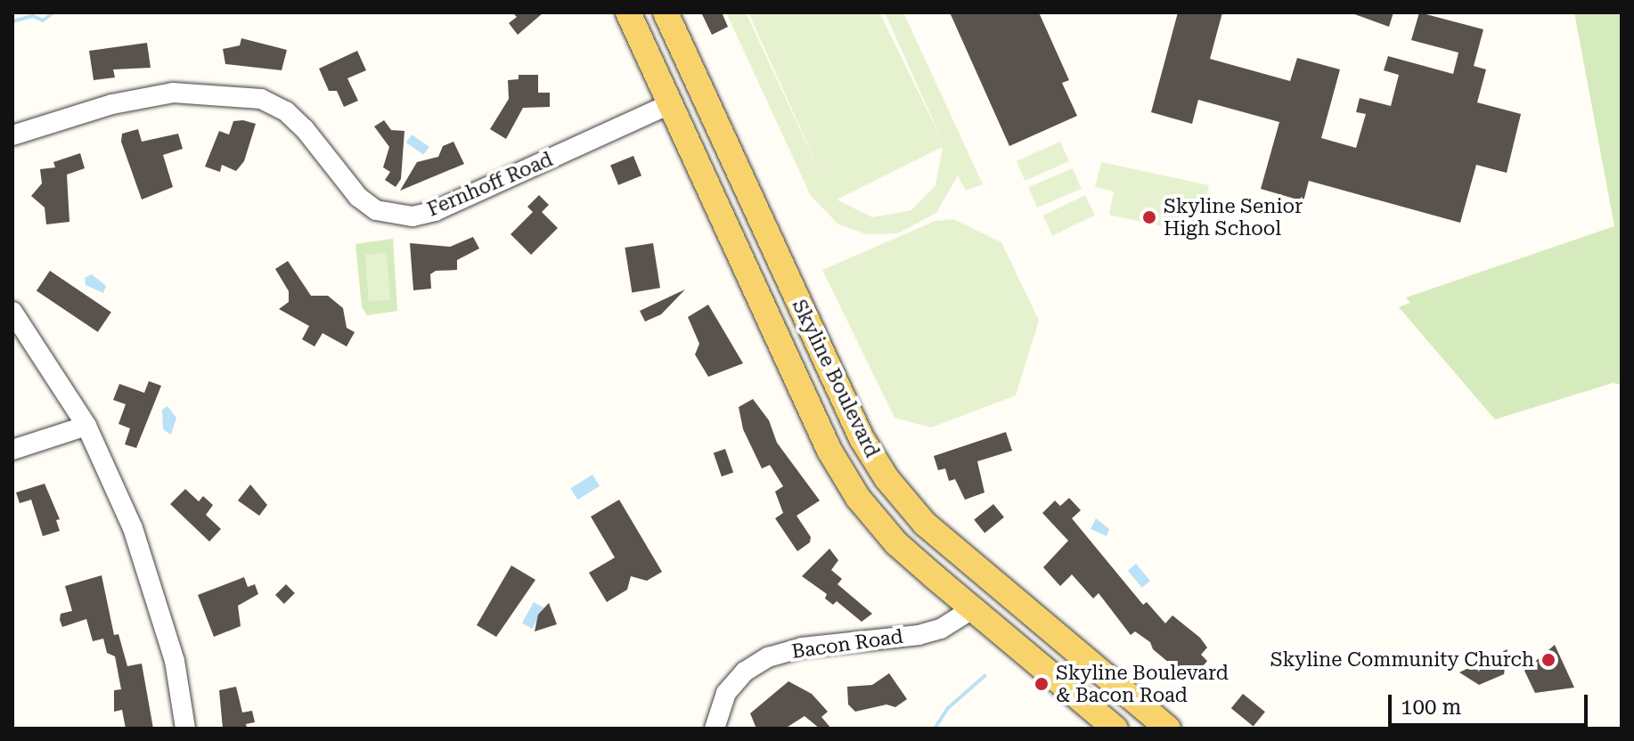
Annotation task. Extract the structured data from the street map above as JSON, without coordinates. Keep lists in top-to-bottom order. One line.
{"streets":{"main road":["Skyline Boulevard"],"street":["Fernhoff Road","Bacon Road"]},"crossings":[["Fernhoff Road","Skyline Boulevard"],["Skyline Boulevard","Bacon Road"]],"places":["Skyline Senior High School","Skyline Community Church","Skyline Boulevard & Bacon Road"],"scale_bar":"100 m"}
